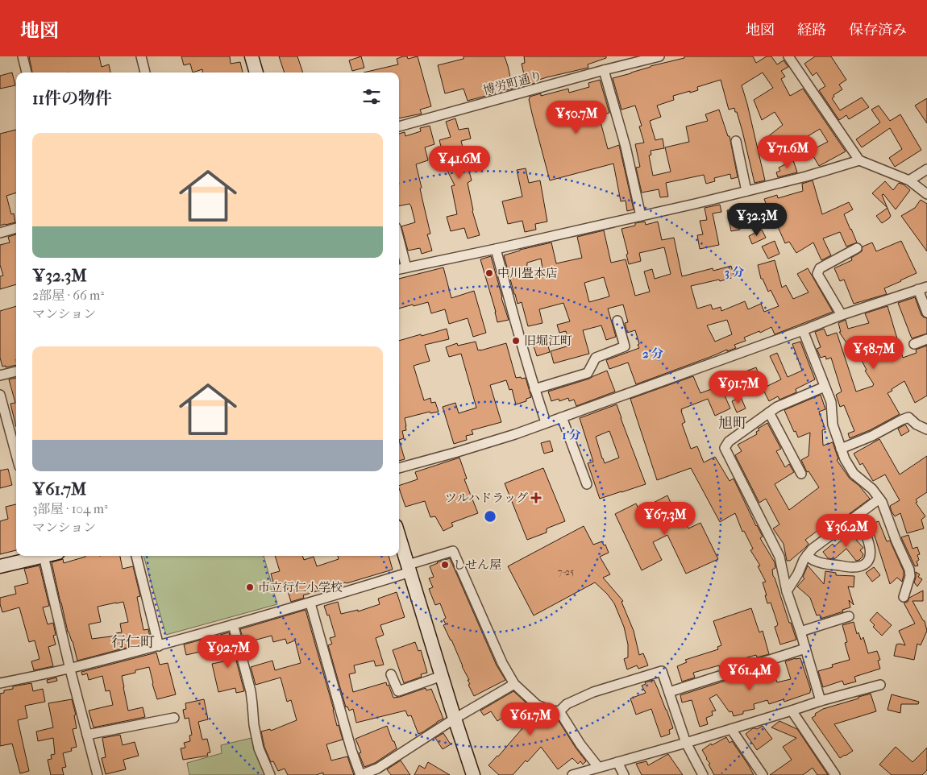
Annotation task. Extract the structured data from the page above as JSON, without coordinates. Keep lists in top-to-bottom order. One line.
{"streets":{"street":["博労町通り"]},"districts":["旭町","行仁町"],"places":{"other":["中川畳本店","旧堀江町","しせん屋","市立行仁小学校"],"health":["ツルハドラッグ"]},"house_numbers":["7-25"],"page":{"header":"地図","nav":["地図","経路","保存済み"],"heading":"11件の物件","price":["¥50.7M","¥71.6M","¥41.6M","¥32.3M","¥58.7M","¥91.7M","¥67.3M","¥36.2M","¥92.7M","¥61.4M","¥61.7M"],"list":[{"name":"¥32.3M","note":"2部屋 · 66 m² · マンション"},{"name":"¥61.7M","note":"3部屋 · 104 m² · マンション"}]},"rings":["3 分","2 分","1 分"]}
